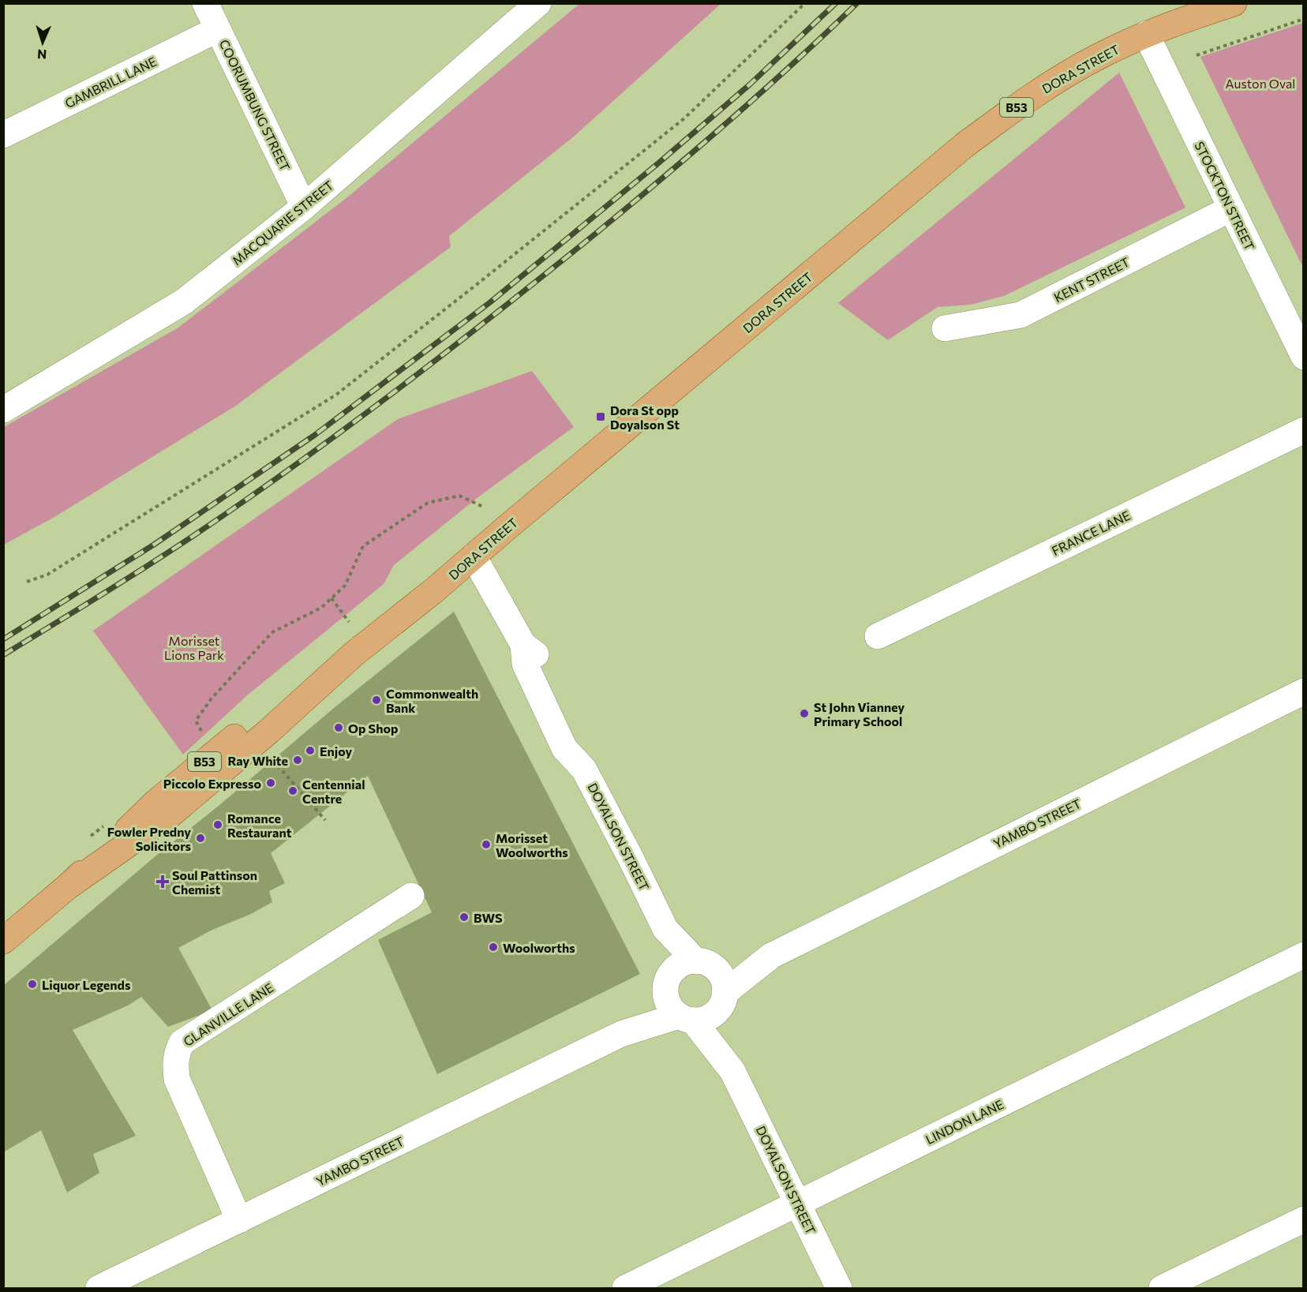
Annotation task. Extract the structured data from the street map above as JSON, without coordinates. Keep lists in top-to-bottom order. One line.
{"streets":{"main road":["DORA STREET","B53"],"street":["GAMBRILL LANE","COORUMBUNG STREET","STOCKTON STREET","MACQUARIE STREET","KENT STREET","FRANCE LANE","YAMBO STREET","DOYALSON STREET","GLANVILLE LANE","LINDON LANE"]},"crossings":[["DORA STREET","STOCKTON STREET"],["DORA STREET","DOYALSON STREET"],["GAMBRILL LANE","COORUMBUNG STREET"],["COORUMBUNG STREET","MACQUARIE STREET"],["STOCKTON STREET","KENT STREET"],["YAMBO STREET","DOYALSON STREET"],["YAMBO STREET","GLANVILLE LANE"],["DOYALSON STREET","LINDON LANE"]],"parks":["Auston Oval","Morisset Lions Park"],"places":{"transit":["Dora St opp Doyalson St"],"other":["Commonwealth Bank","St John Vianney Primary School","Op Shop","Enjoy","Ray White","Piccolo Expresso","Centennial Centre","Romance Restaurant","Fowler Predny Solicitors","Morisset Woolworths","BWS","Woolworths","Liquor Legends"],"health":["Soul Pattinson Chemist"]},"north":"bottom"}
